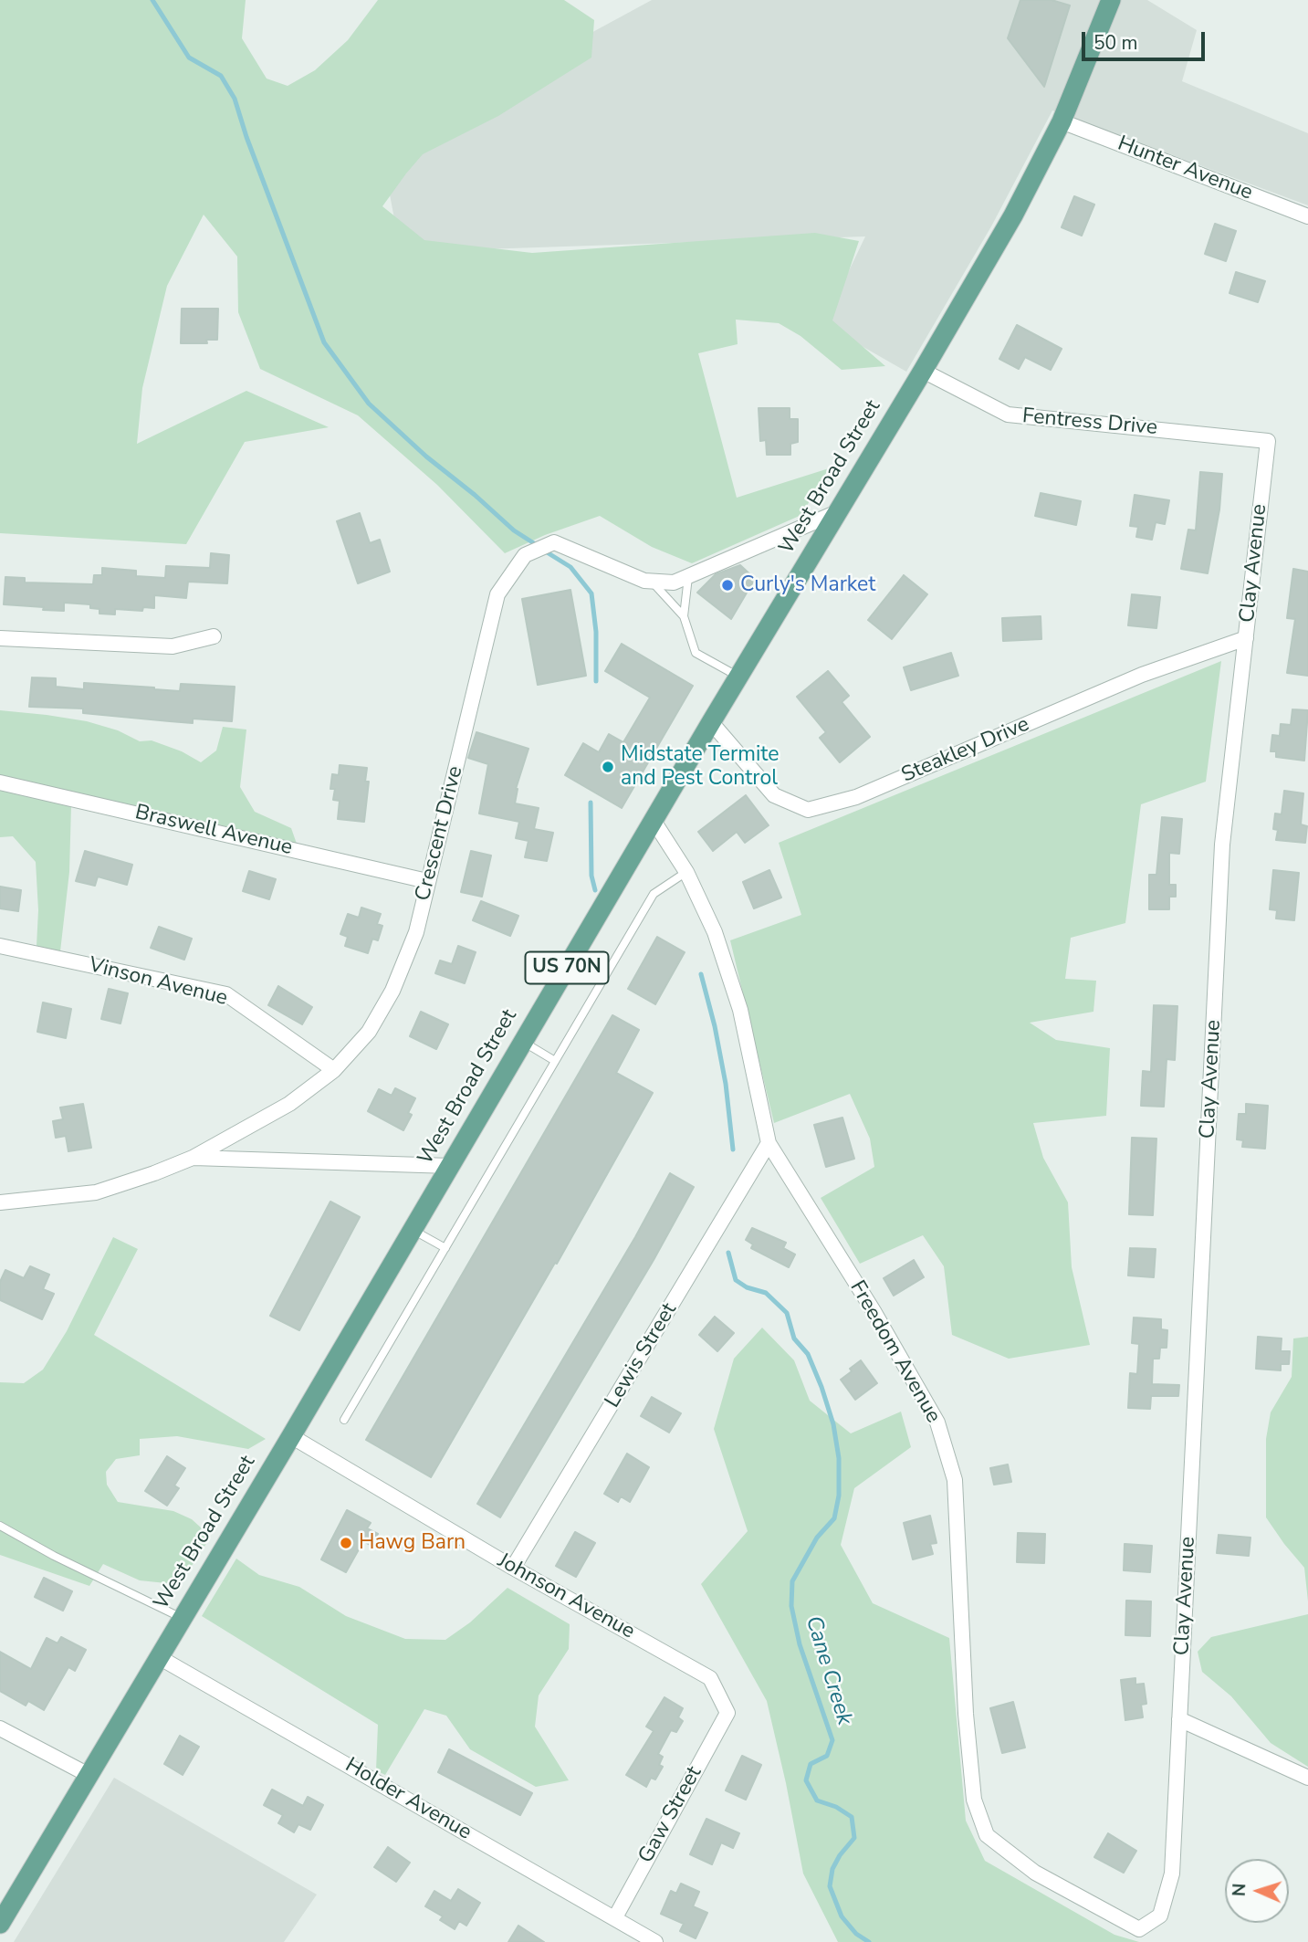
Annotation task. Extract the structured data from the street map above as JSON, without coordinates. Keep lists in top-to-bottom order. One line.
{"streets":{"main road":["West Broad Street","US 70N"],"street":["Hunter Avenue","Fentress Drive","Clay Avenue","Steakley Drive","Braswell Avenue","Crescent Drive","Vinson Avenue","Freedom Avenue","Lewis Street","Johnson Avenue","Holder Avenue","Gaw Street"]},"crossings":[["Hunter Avenue","West Broad Street"],["Fentress Drive","West Broad Street"],["Fentress Drive","Clay Avenue"],["West Broad Street","Steakley Drive"],["West Broad Street","Crescent Drive"],["West Broad Street","Freedom Avenue"],["West Broad Street","Johnson Avenue"],["West Broad Street","Holder Avenue"],["Clay Avenue","Steakley Drive"],["Clay Avenue","Freedom Avenue"],["Braswell Avenue","Crescent Drive"],["Crescent Drive","Vinson Avenue"],["Freedom Avenue","Lewis Street"],["Lewis Street","Johnson Avenue"],["Johnson Avenue","Gaw Street"],["Holder Avenue","Gaw Street"]],"water":["Cane Creek"],"places":["Curly's Market","Midstate Termite and Pest Control","Hawg Barn"],"scale_bar":"50 m","north":"left"}
